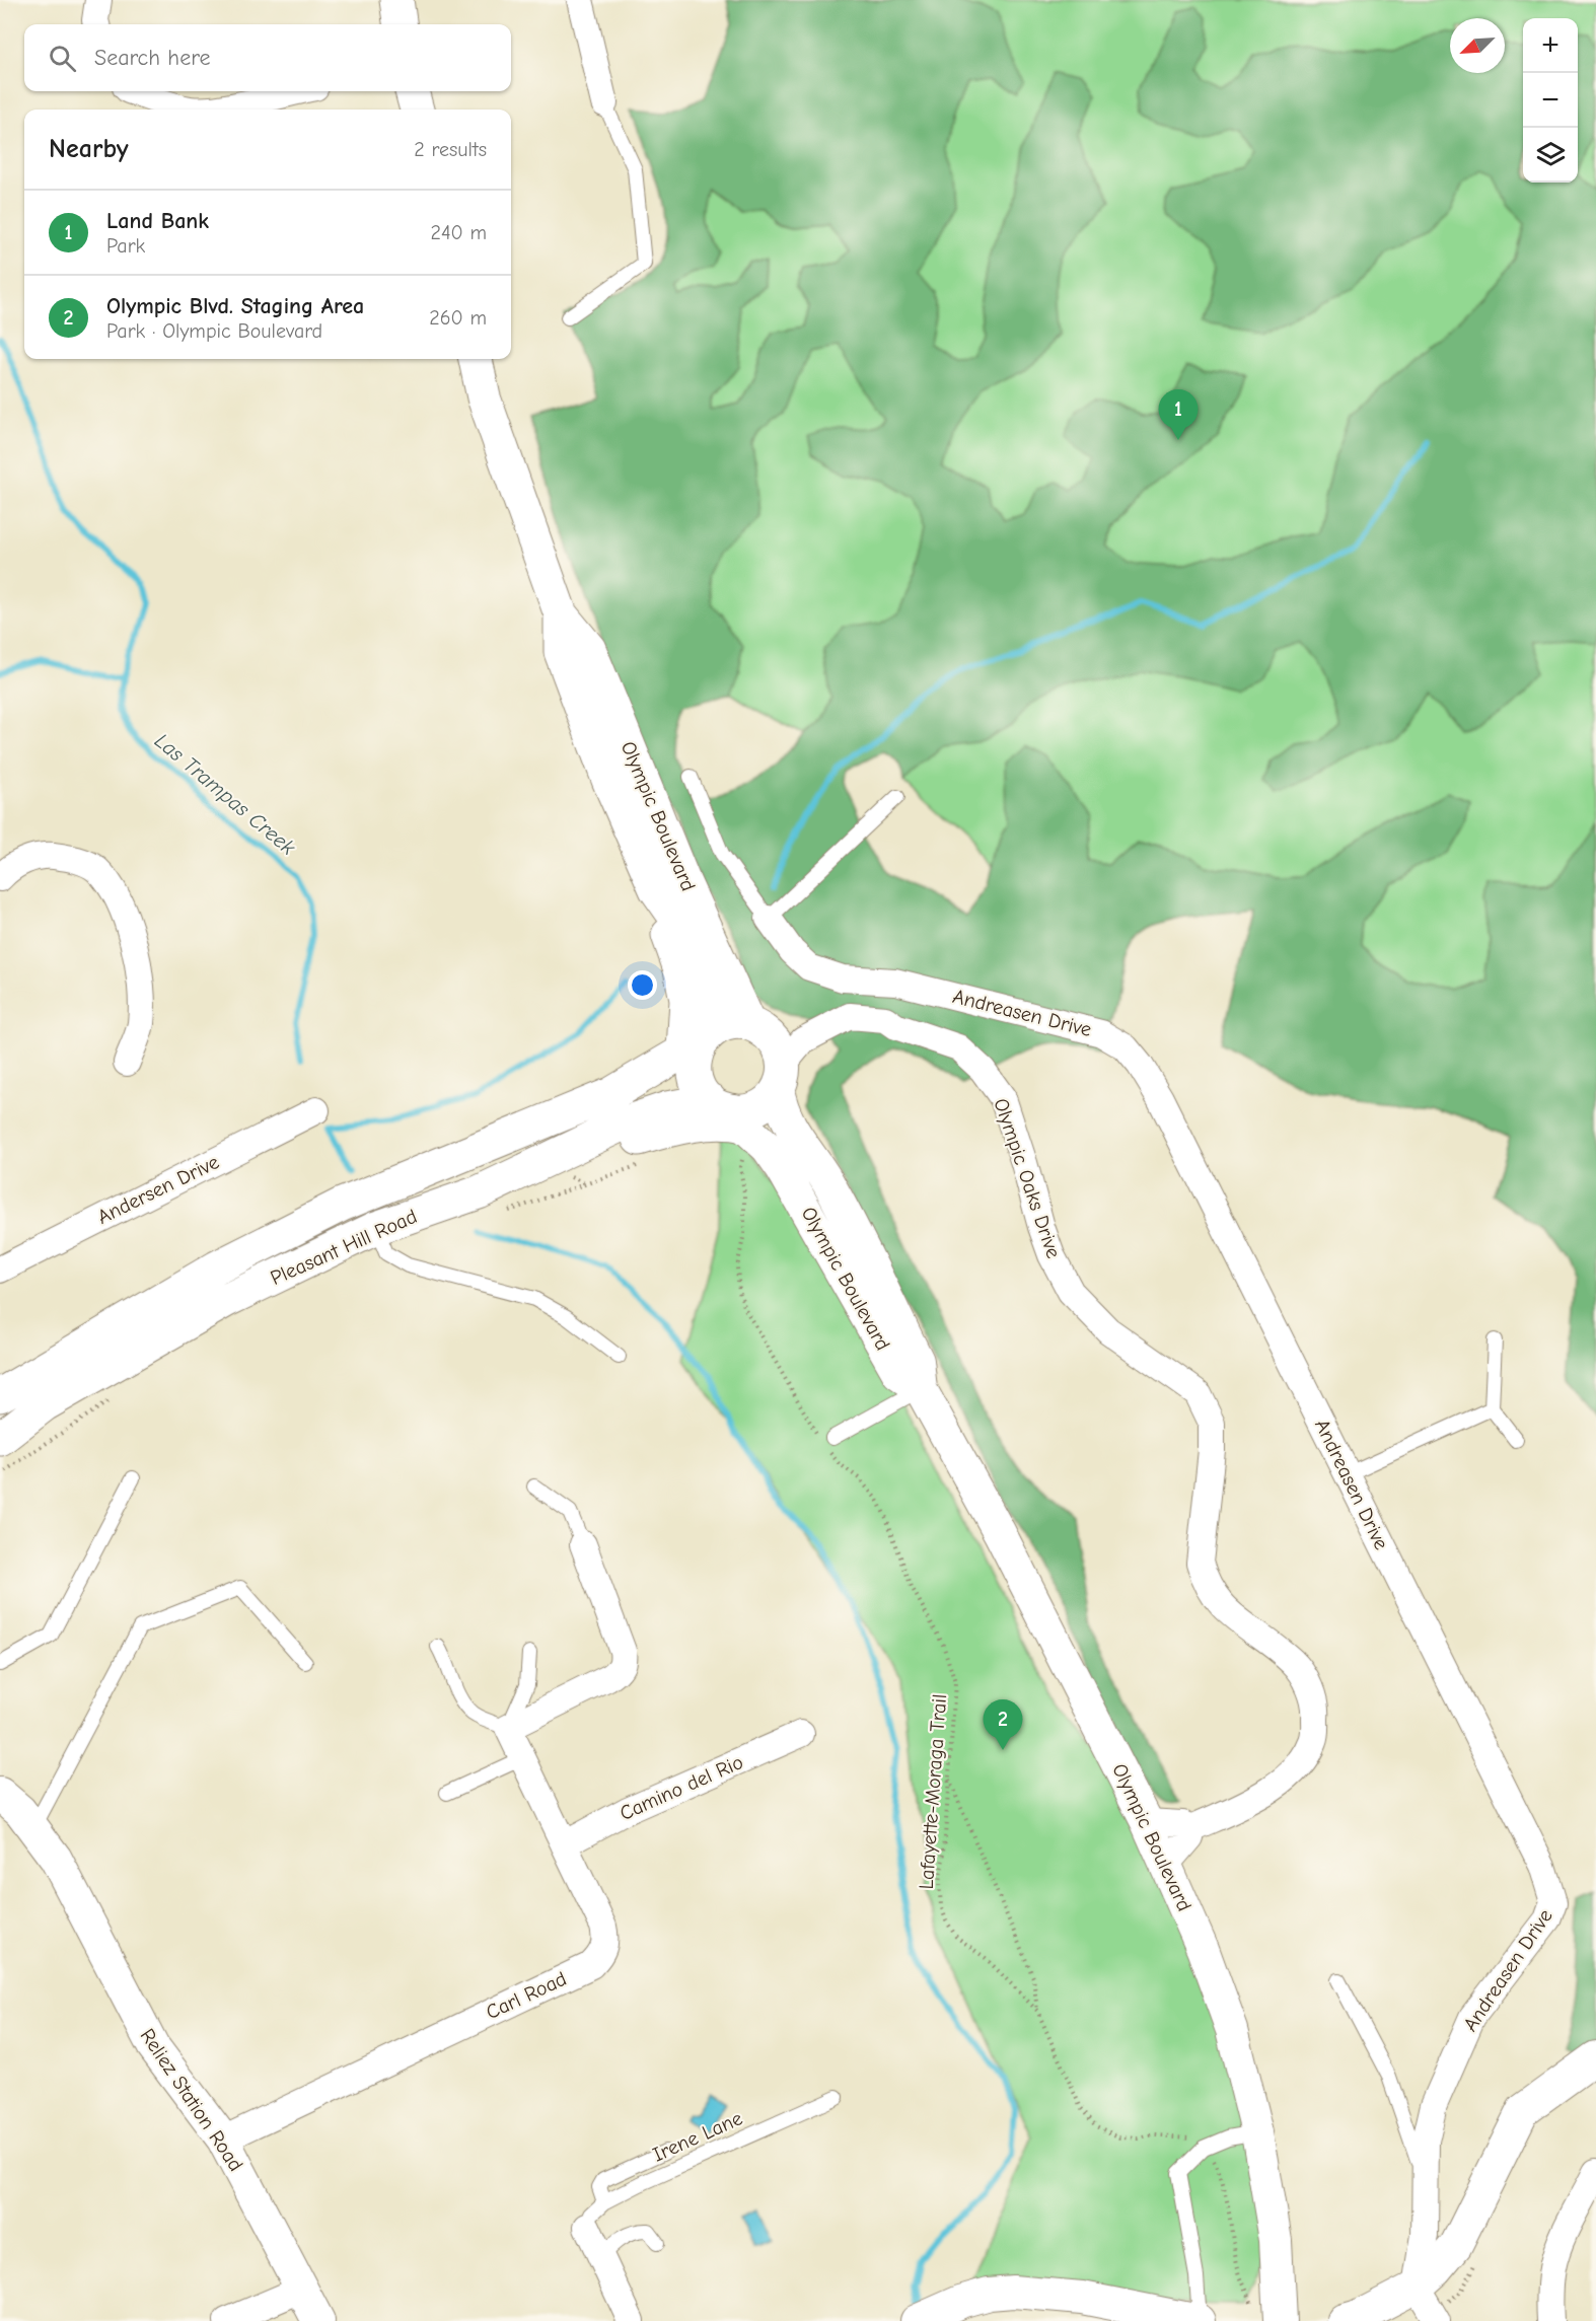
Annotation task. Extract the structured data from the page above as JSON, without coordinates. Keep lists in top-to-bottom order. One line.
{"streets":{"main road":["Olympic Boulevard","Pleasant Hill Road"],"street":["Andreasen Drive","Olympic Oaks Drive","Andersen Drive","Camino del Rio","Carl Road","Reliez Station Road"],"lane":["Irene Lane"],"path":["Lafayette-Moraga Trail"]},"crossings":[["Olympic Boulevard","Olympic Oaks Drive"],["Olympic Boulevard","Pleasant Hill Road"],["Camino del Rio","Carl Road"],["Carl Road","Reliez Station Road"]],"water":["Las Trampas Creek"],"north":"bottom left","page":{"map_buttons":["+","−"],"search":"Search here","heading":["Nearby","2 results"],"list":[{"mark":"1","name":"Land Bank","note":"Park","value":"240 m"},{"mark":"2","name":"Olympic Blvd. Staging Area","note":"Park · Olympic Boulevard","value":"260 m"}],"pins":["1","2"]}}
